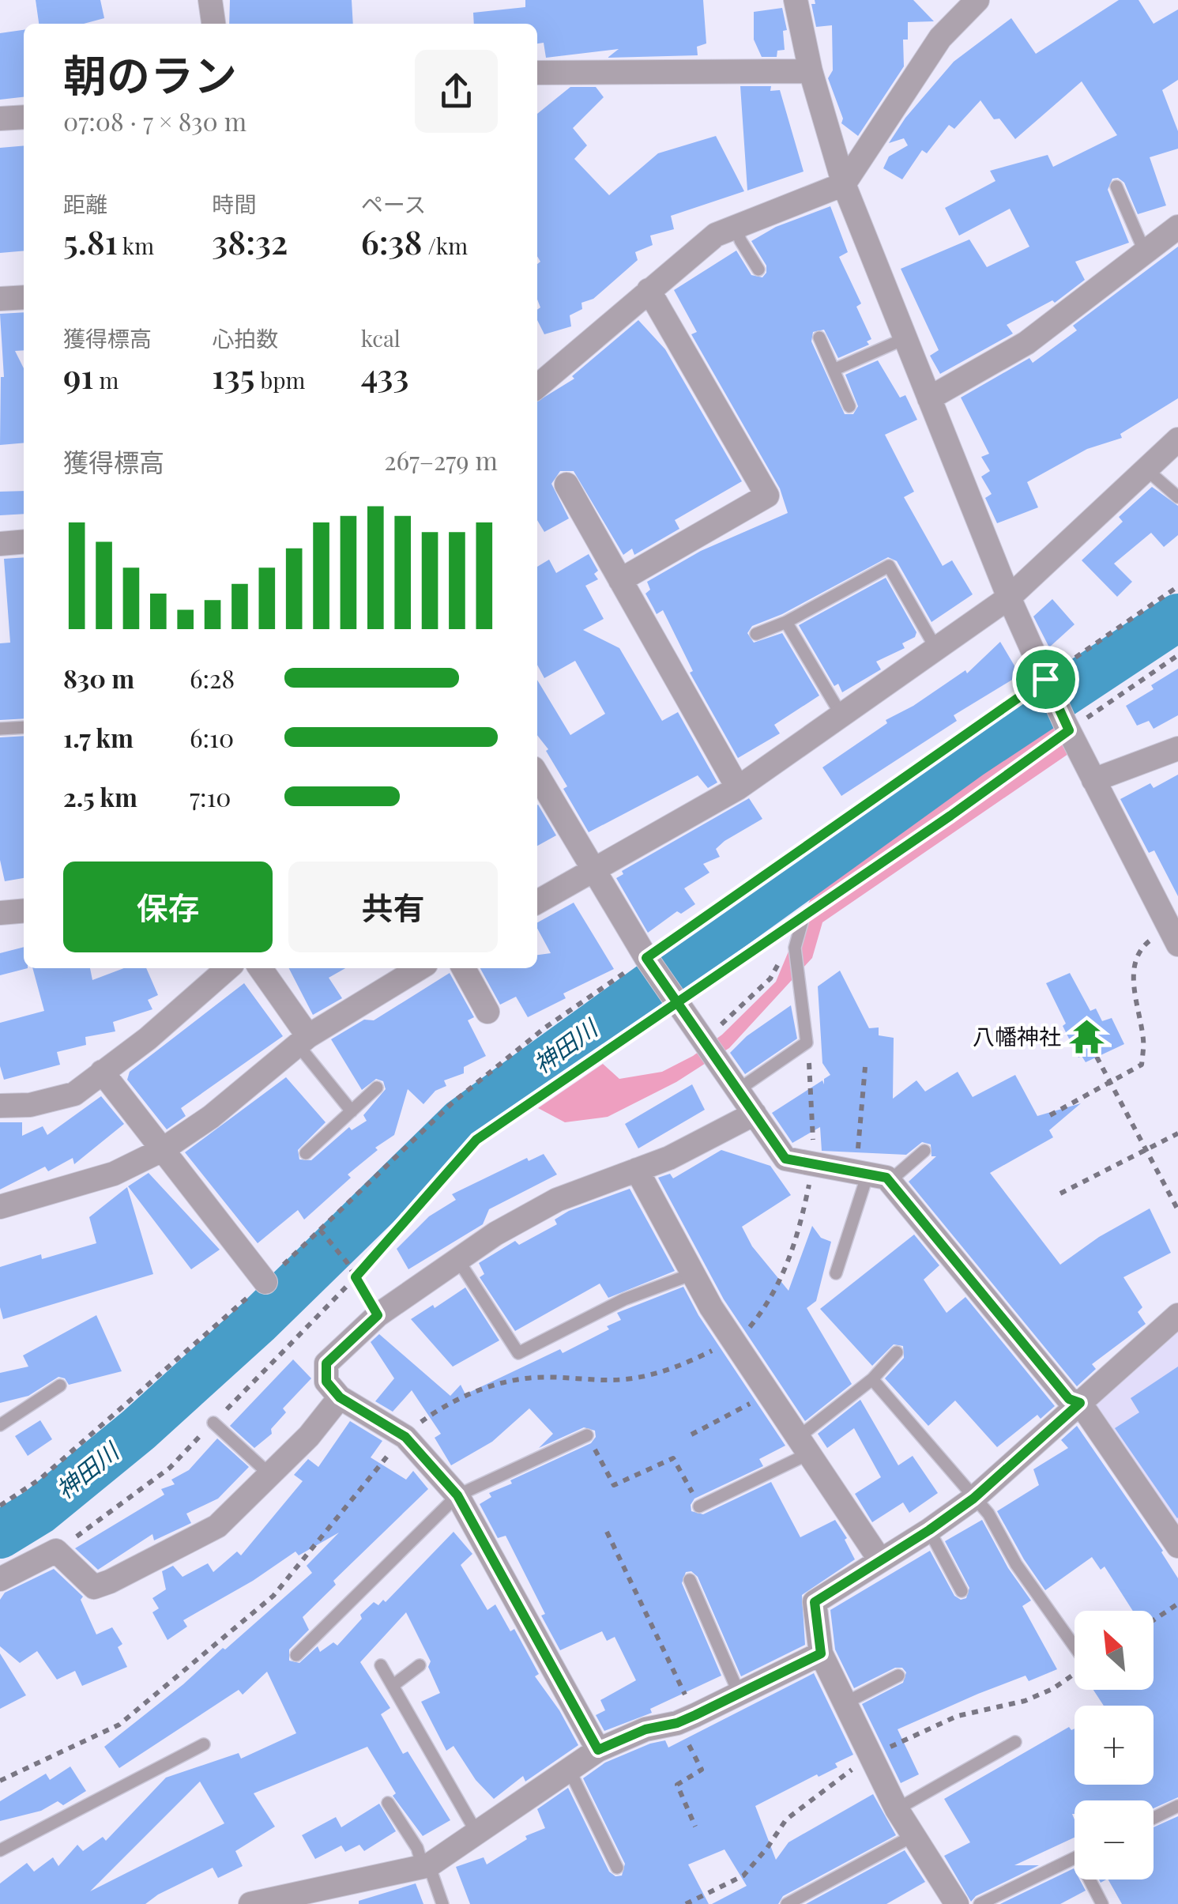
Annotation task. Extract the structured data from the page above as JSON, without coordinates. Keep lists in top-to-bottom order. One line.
{"water":["神田川"],"places":{"temple":["八幡神社"]},"north":"top left","page":{"heading":["朝のラン","07:08 · 7 × 830 m"],"stats":[["距離","5.81 km"],["時間","38:32"],["ペース","6:38 /km"],["獲得標高","91 m"],["心拍数","135 bpm"],["kcal","433"]],"chart":["獲得標高","267–279 m"],"list":[{"name":"830 m","note":"6:28"},{"name":"1.7 km","note":"6:10"},{"name":"2.5 km","note":"7:10"}],"buttons":["保存","共有"],"map_buttons":["+","−"]}}
